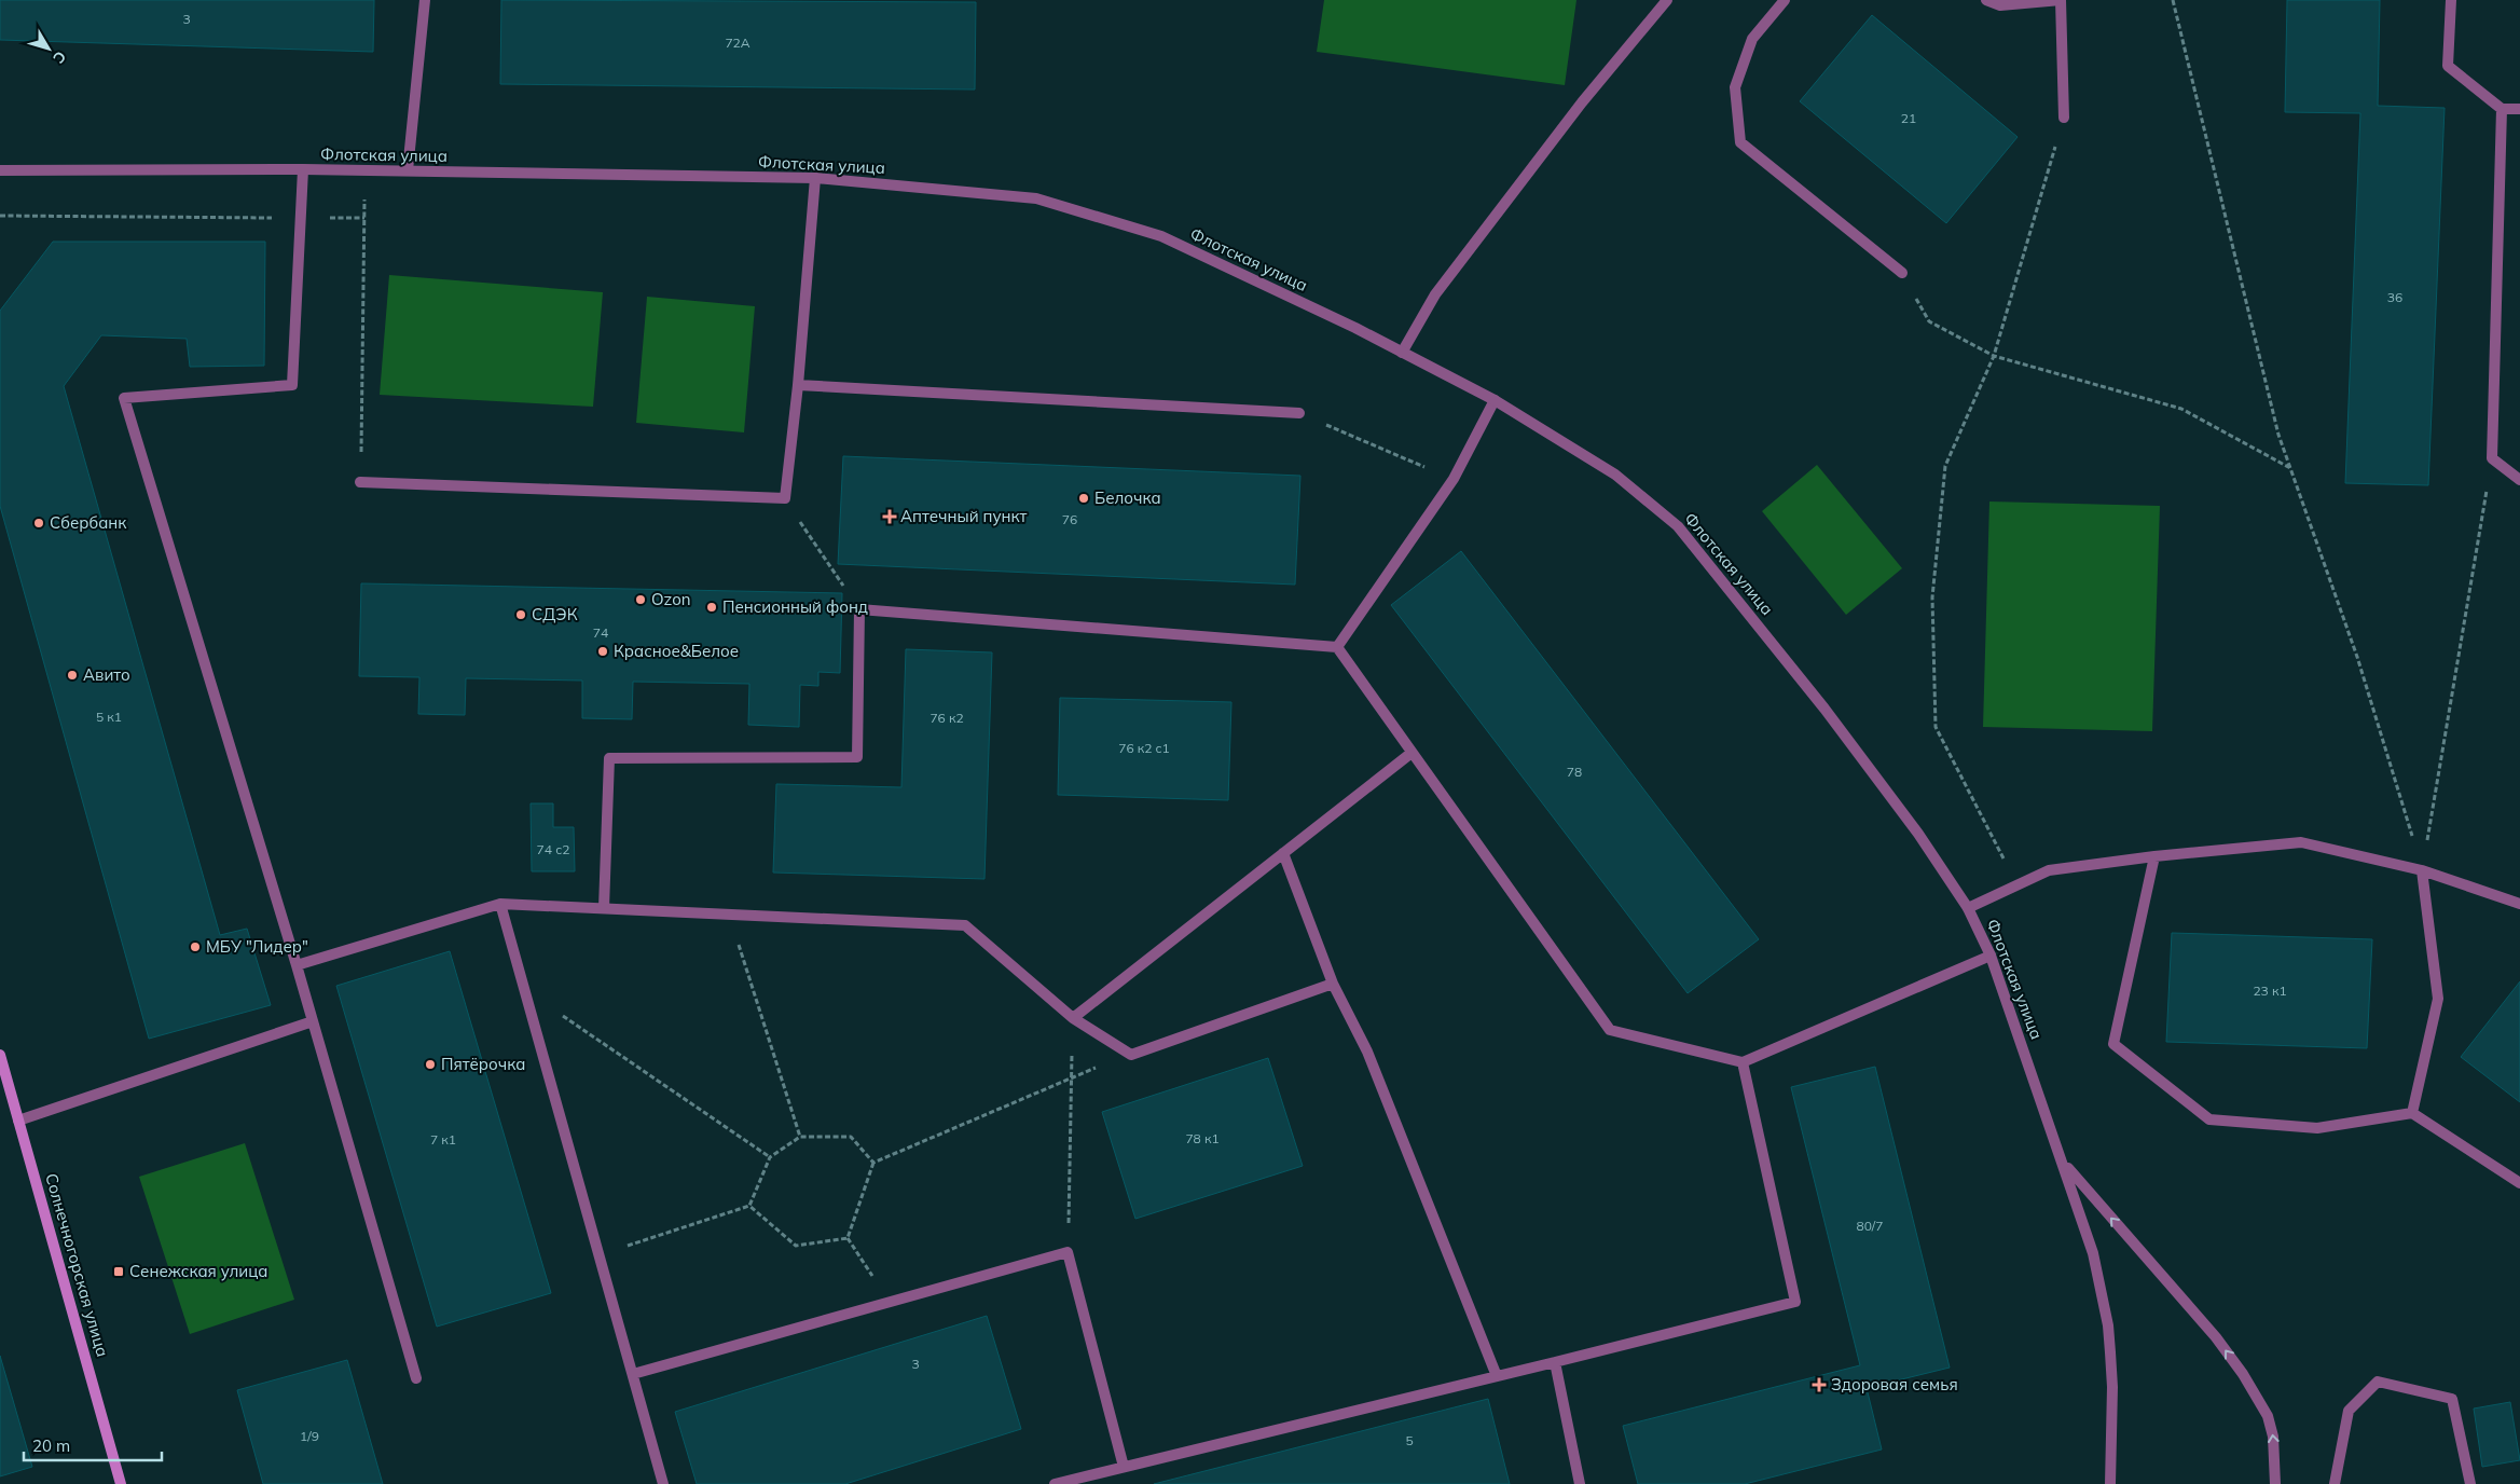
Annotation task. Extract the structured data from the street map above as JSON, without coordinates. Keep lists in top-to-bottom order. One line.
{"streets":{"street":["Флотская улица","Солнечногорская улица"]},"places":{"other":["Белочка","Сбербанк","Ozon","Пенсионный фонд","СДЭК","Красное&Белое","Авито","МБУ \"Лидер\"","Пятёрочка"],"health":["Аптечный пункт","Здоровая семья"],"transit":["Сенежская улица"]},"house_numbers":["3","72А","21","36","76","74","5 к1","76 к2","76 к2 с1","78","74 с2","23 к1","78 к1","7 к1","80/7","3","1/9","5"],"scale_bar":"20 m","north":"bottom right"}
